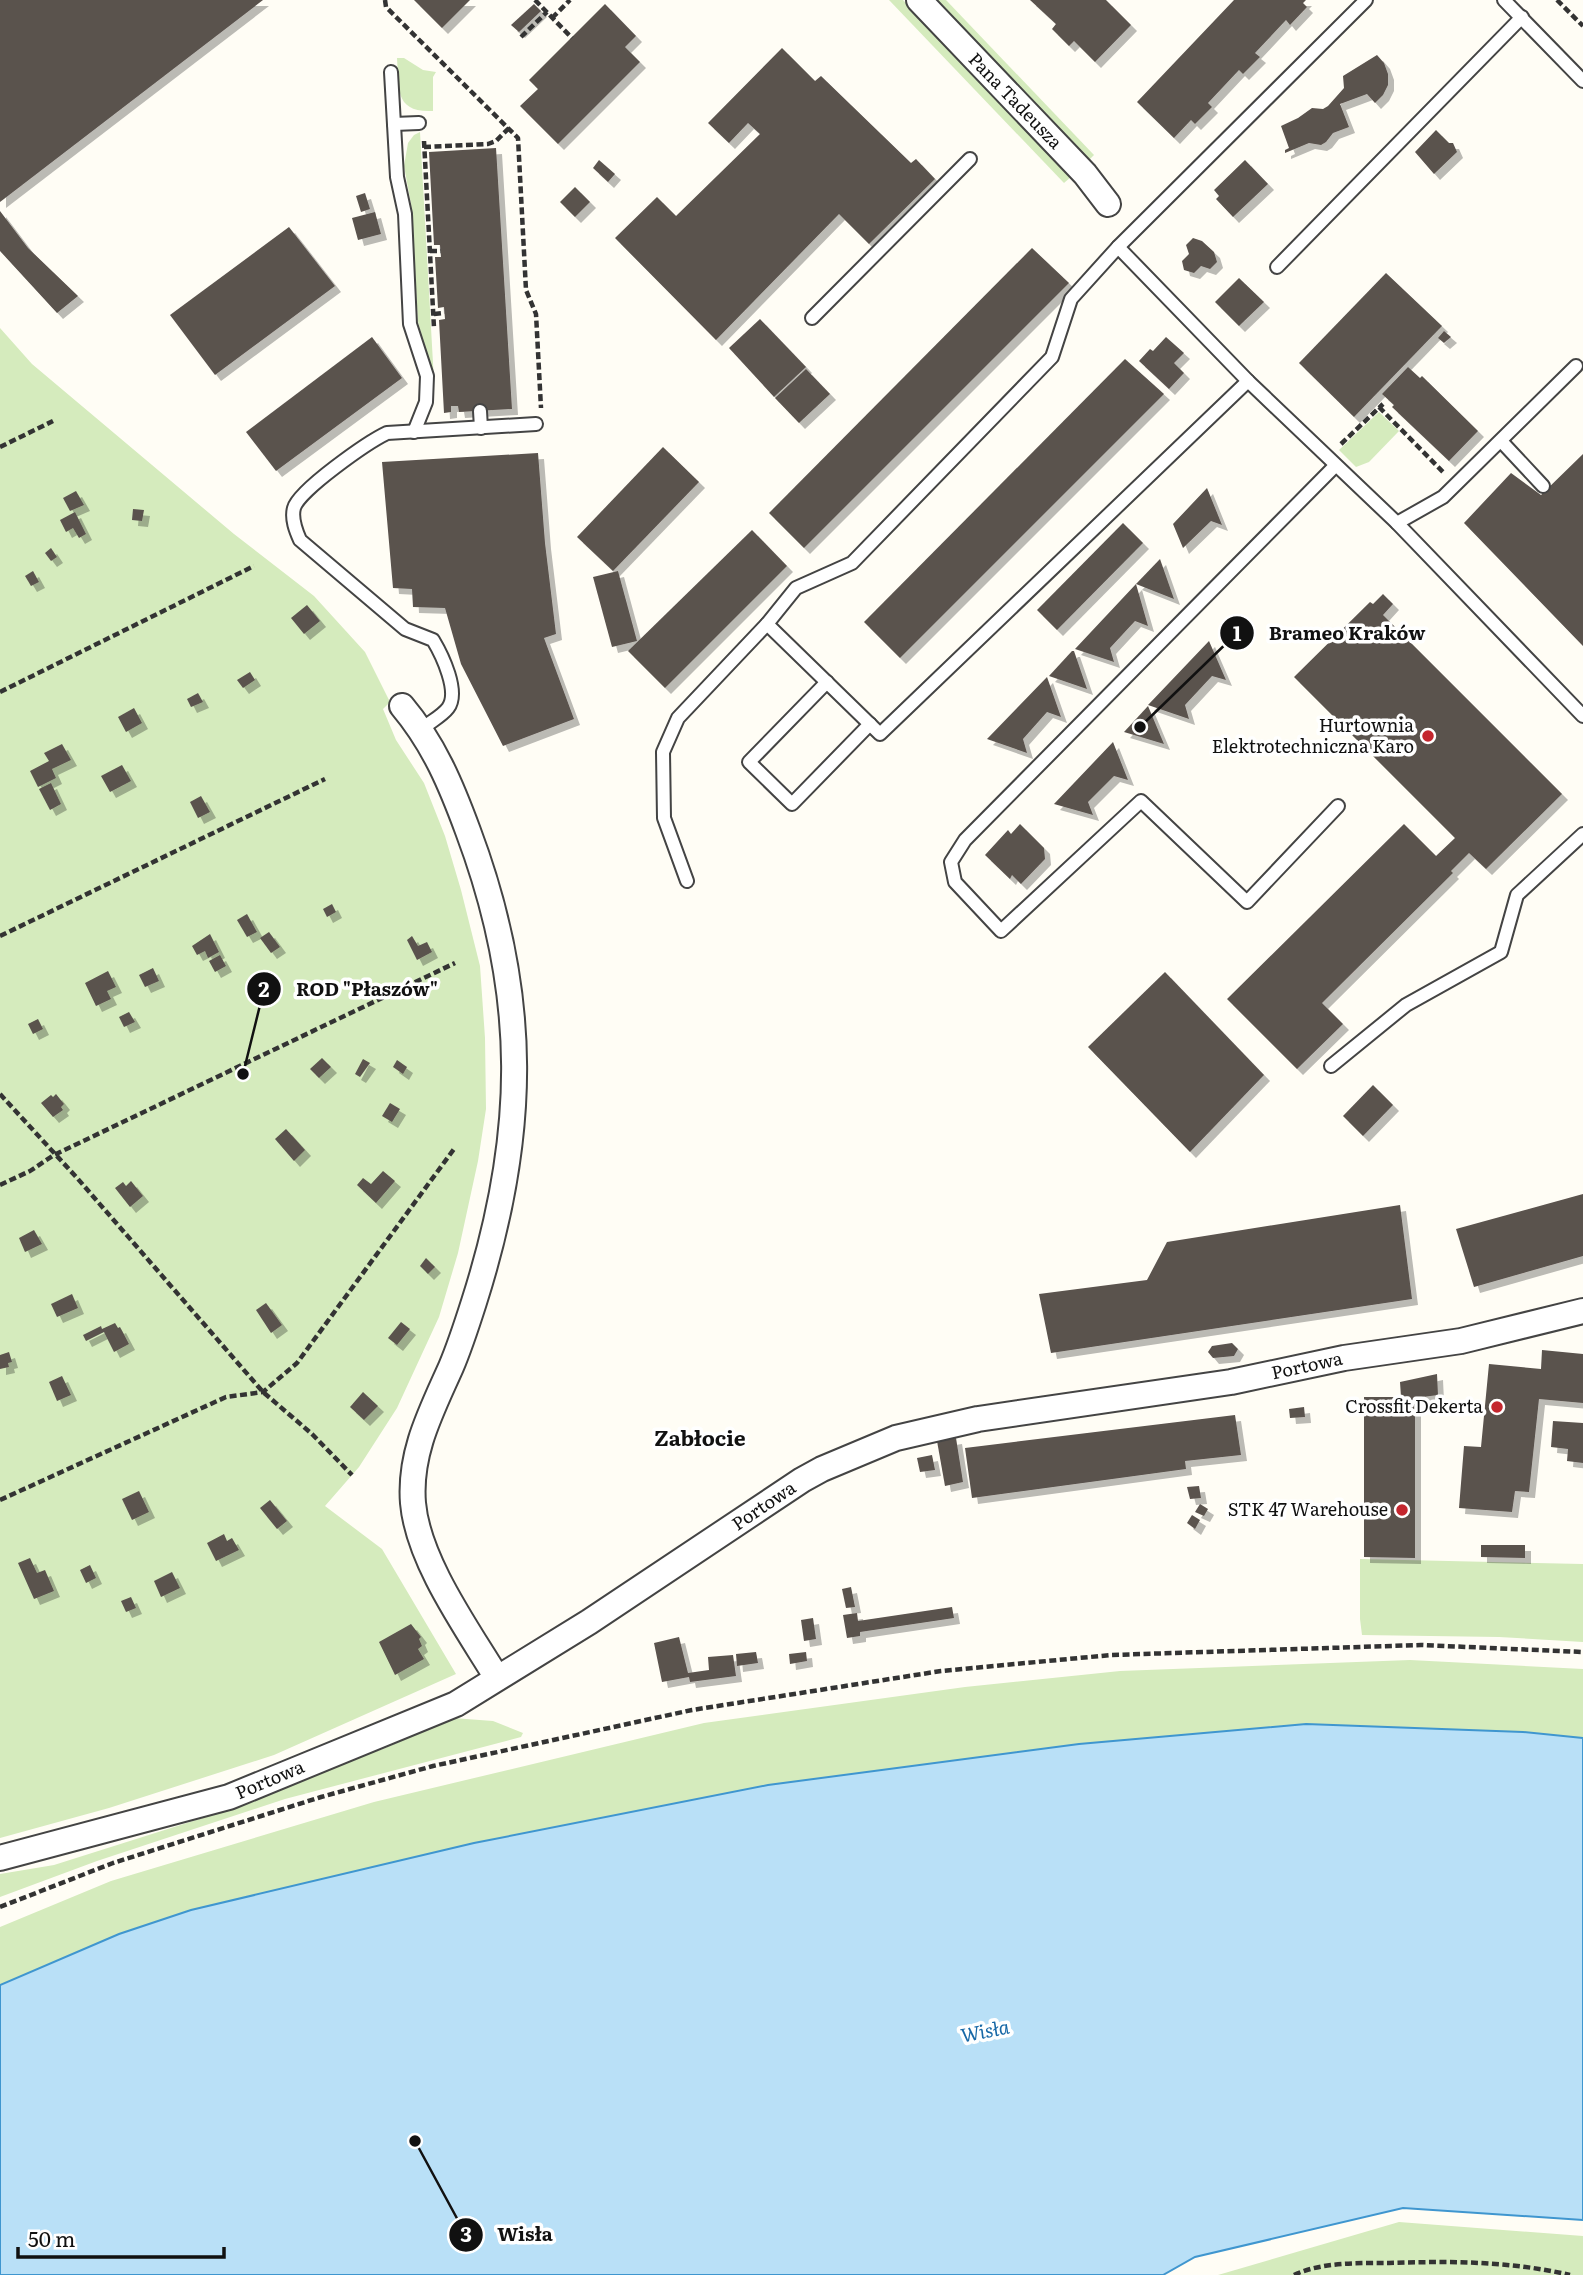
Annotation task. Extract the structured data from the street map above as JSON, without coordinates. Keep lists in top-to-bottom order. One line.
{"streets":{"street":["Pana Tadeusza","Portowa"]},"districts":["Zabłocie"],"water":["Wisła"],"places":["Brameo Kraków","Hurtownia Elektrotechniczna Karo","ROD \"Płaszów\"","Crossfit Dekerta","STK 47 Warehouse","Wisła"],"scale_bar":"50 m"}
